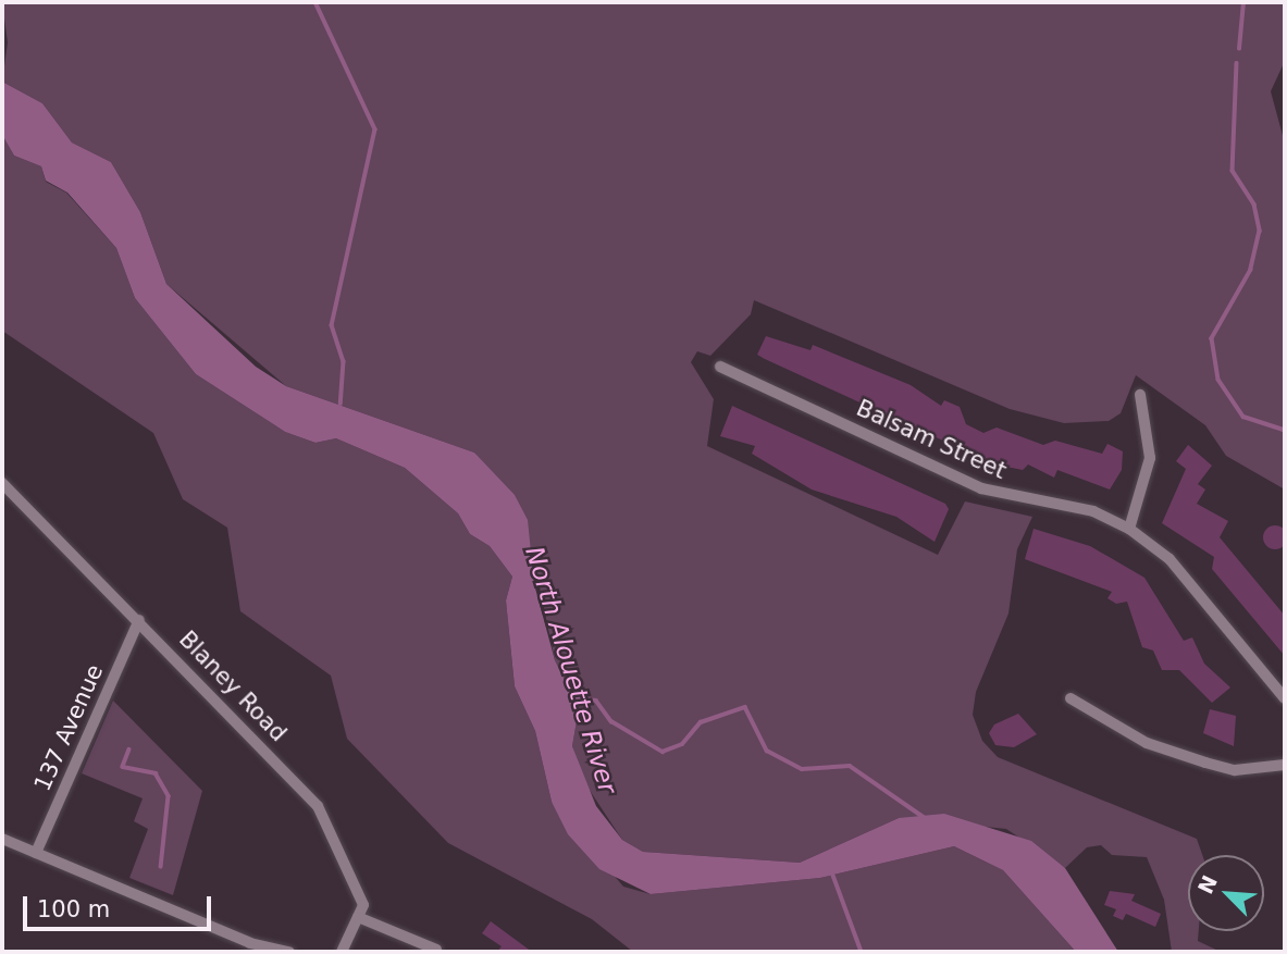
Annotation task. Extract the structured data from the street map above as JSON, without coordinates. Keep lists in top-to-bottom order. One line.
{"streets":{"street":["Balsam Street","Blaney Road","137 Avenue"]},"crossings":[["Blaney Road","137 Avenue"]],"water":["North Alouette River"],"scale_bar":"100 m","north":"top left"}
